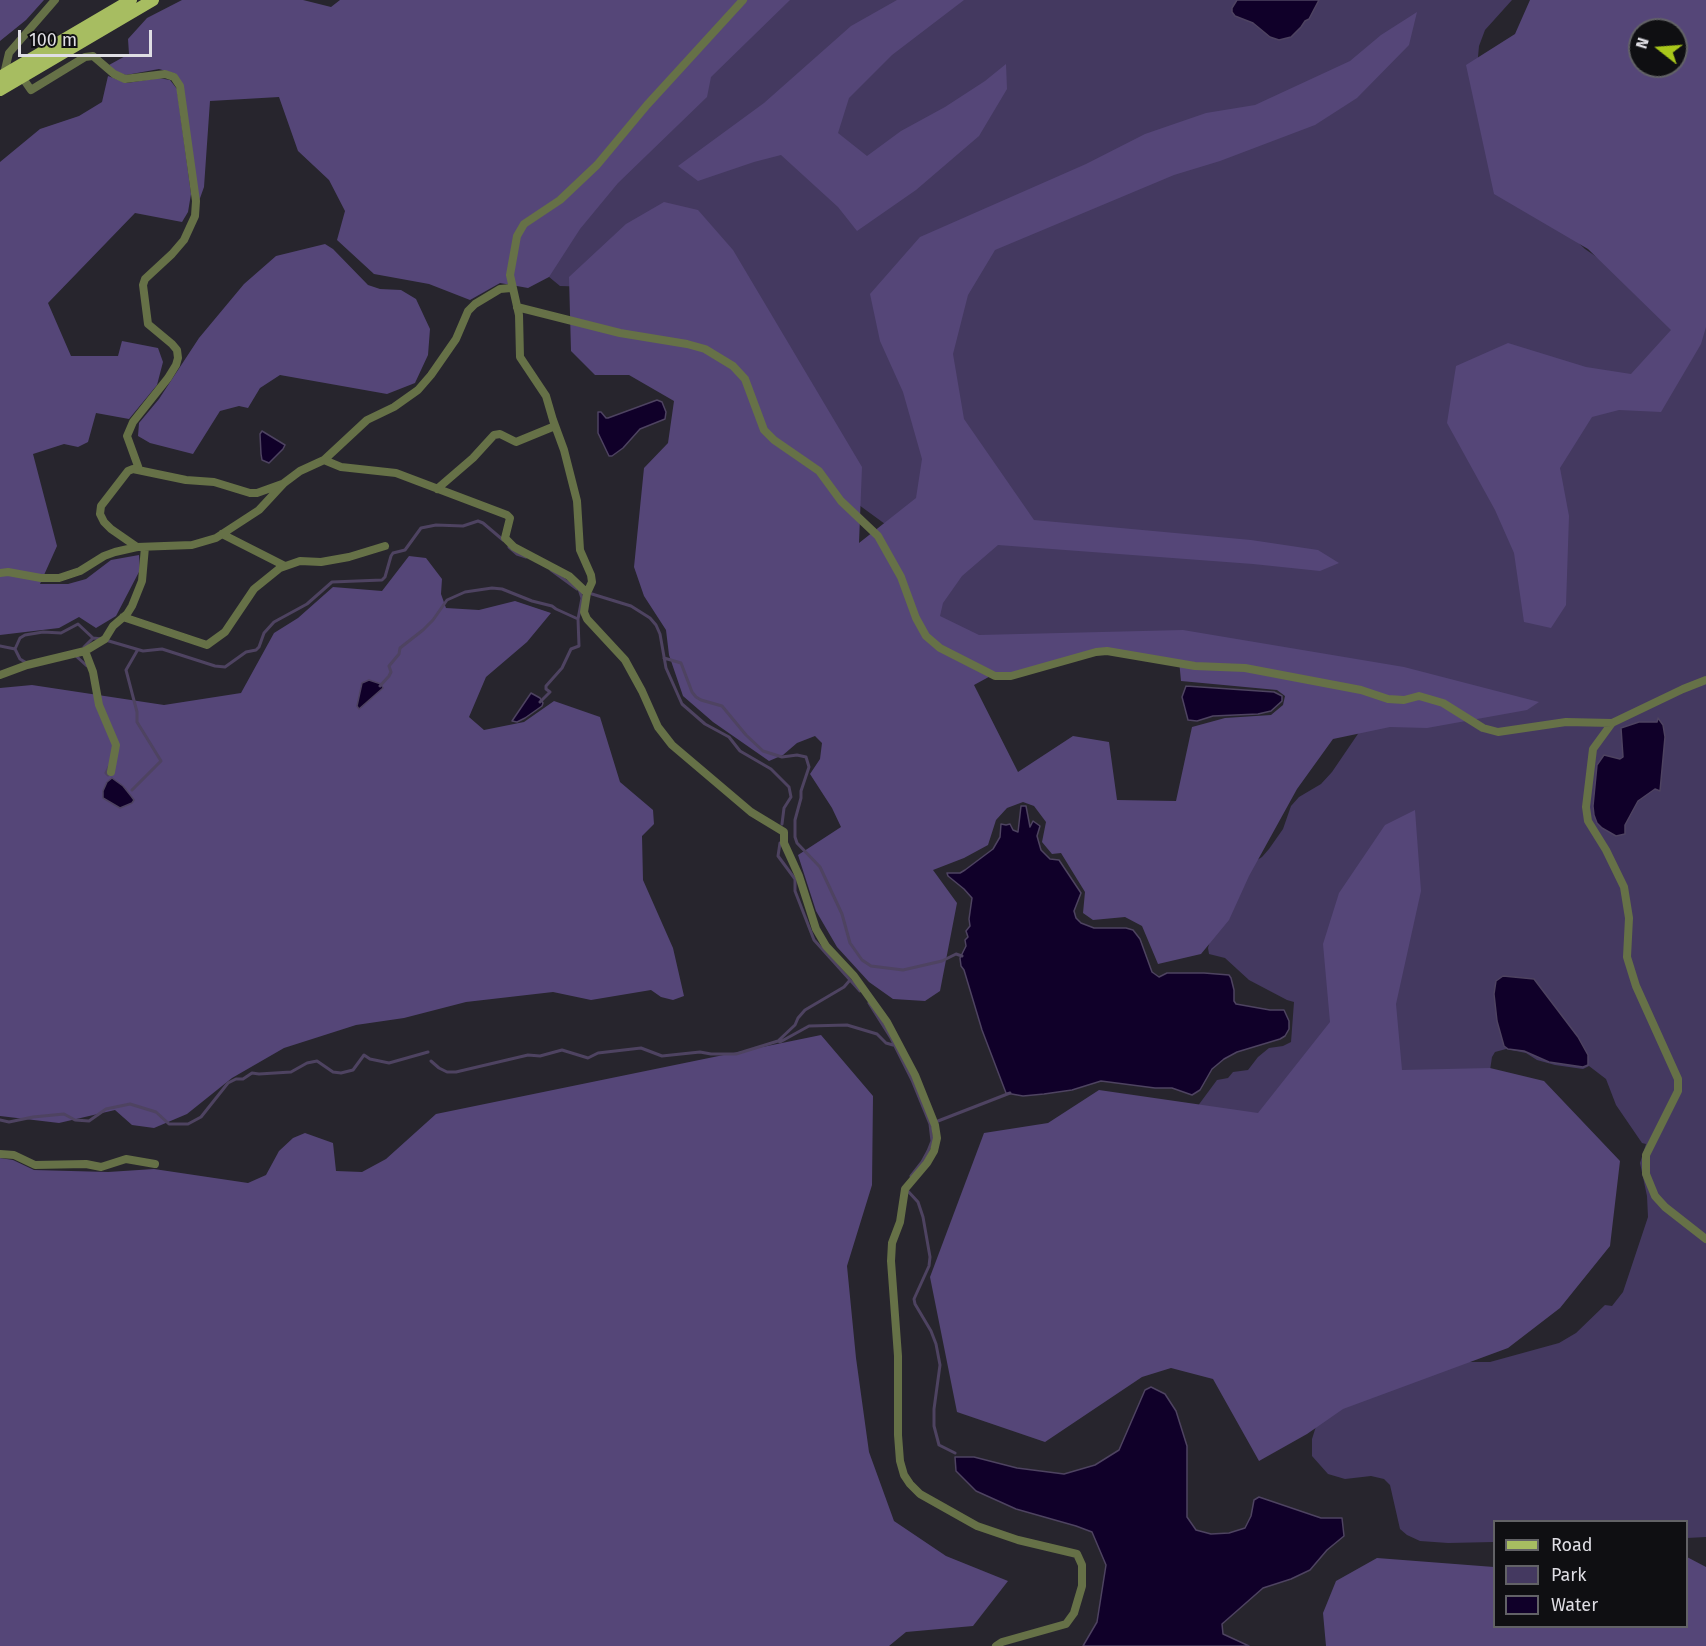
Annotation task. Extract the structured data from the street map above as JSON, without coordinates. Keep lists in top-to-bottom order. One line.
{"legend":["Road","Park","Water"],"scale_bar":"100 m","north":"left"}
